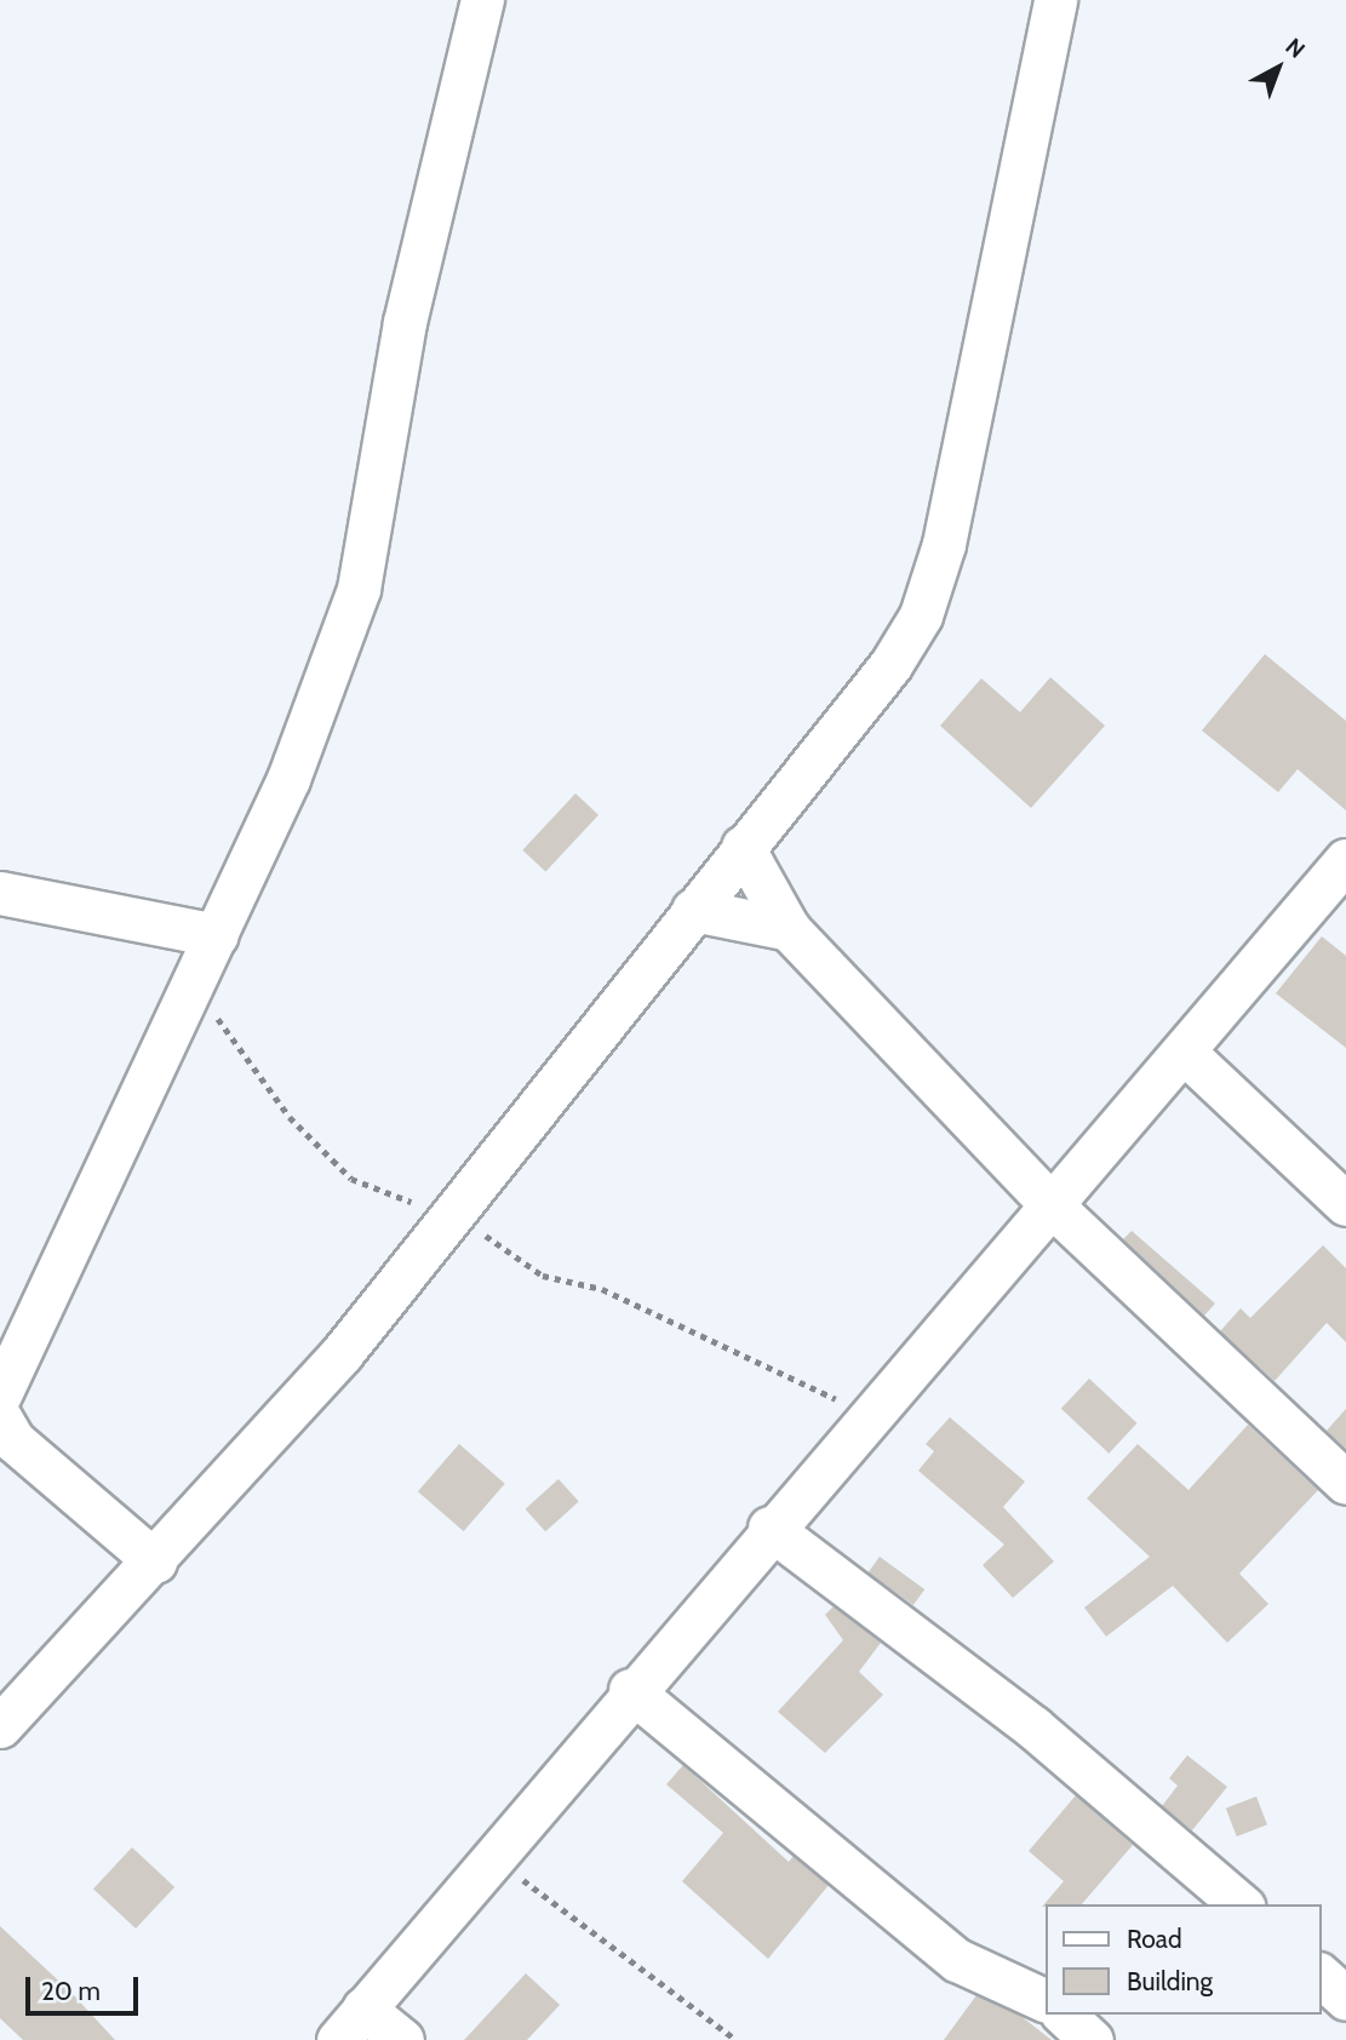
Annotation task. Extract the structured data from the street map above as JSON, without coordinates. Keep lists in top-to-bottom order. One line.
{"legend":["Road","Building"],"scale_bar":"20 m","north":"top right"}
